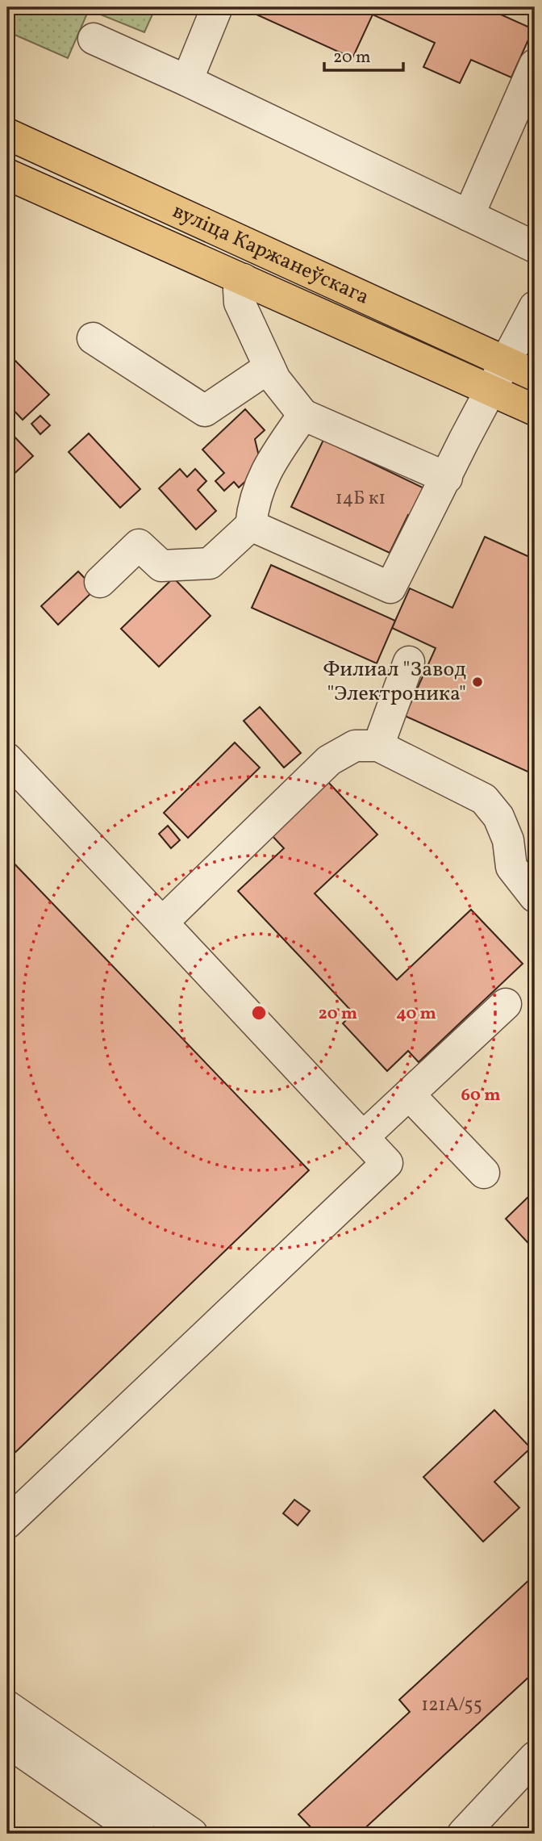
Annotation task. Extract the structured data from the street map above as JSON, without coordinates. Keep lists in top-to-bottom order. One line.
{"streets":{"main road":["вуліца Каржанеўскага"]},"places":["Филиал \"Завод \"Электроника\""],"house_numbers":["14Б к1","121А/55"],"scale_bar":"20 m","rings":["20 m","40 m","60 m"]}
